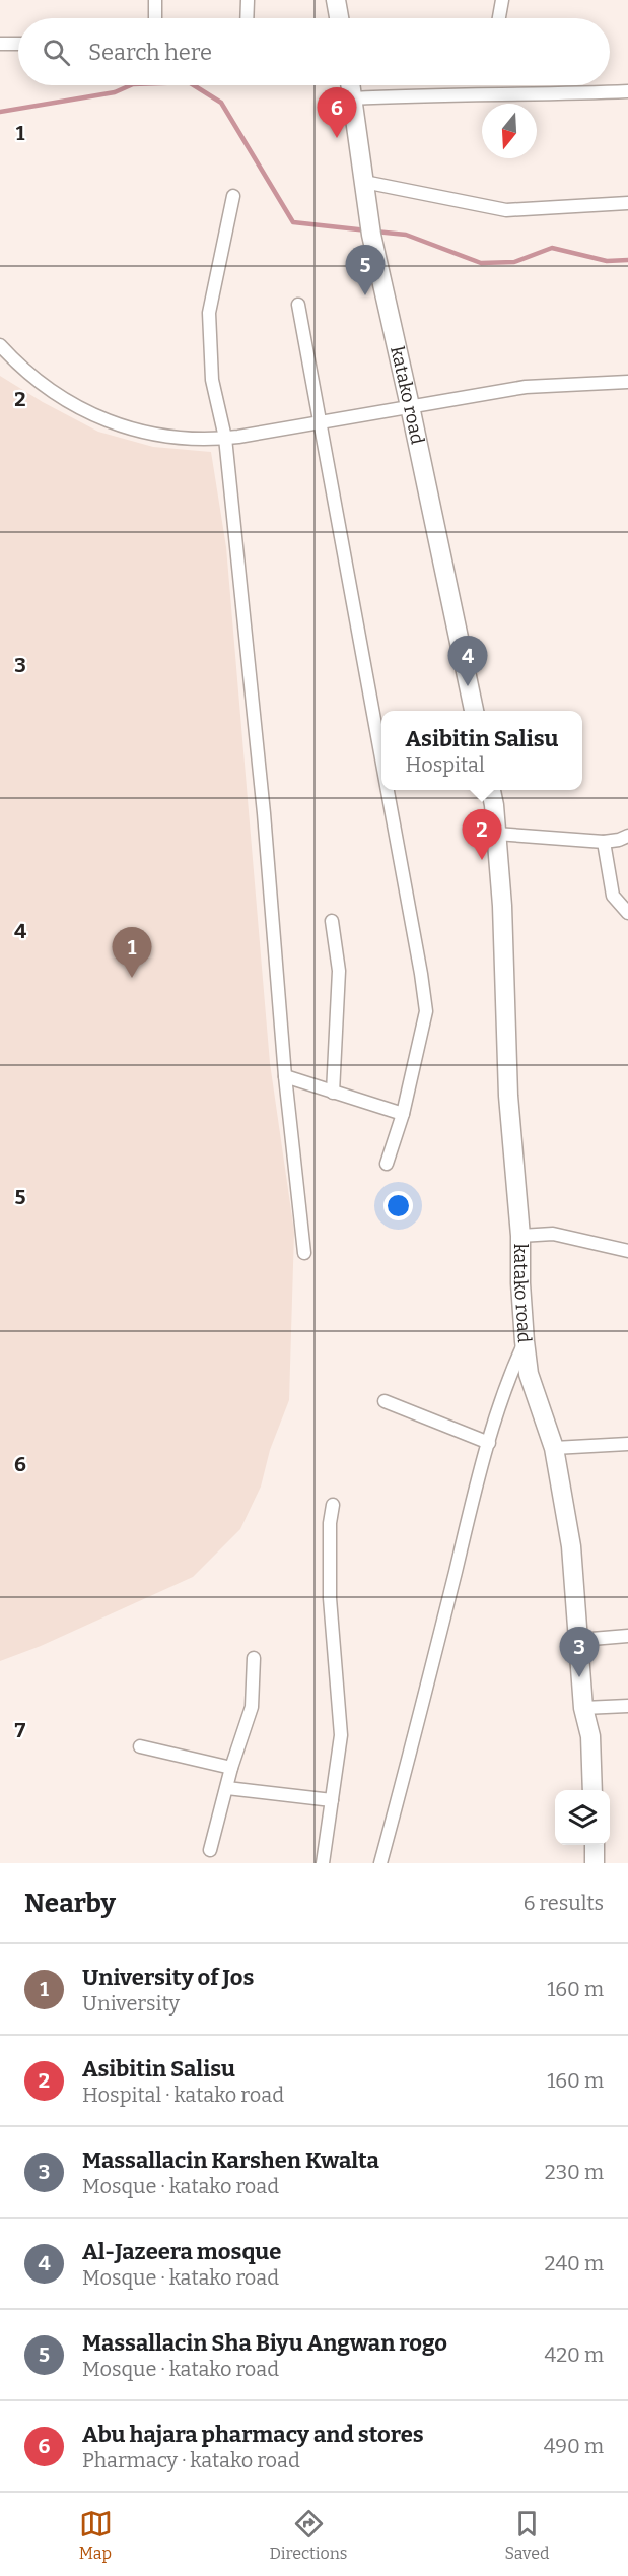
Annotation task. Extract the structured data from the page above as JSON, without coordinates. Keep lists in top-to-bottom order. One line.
{"streets":{"street":["katako road"]},"north":"bottom","page":{"search":"Search here","pins":["6","5","4","2","1","3"],"popup":["Asibitin Salisu","Hospital"],"heading":["Nearby","6 results"],"list":[{"mark":"1","name":"University of Jos","note":"University","value":"160 m"},{"mark":"2","name":"Asibitin Salisu","note":"Hospital · katako road","value":"160 m"},{"mark":"3","name":"Massallacin Karshen Kwalta","note":"Mosque · katako road","value":"230 m"},{"mark":"4","name":"Al-Jazeera mosque","note":"Mosque · katako road","value":"240 m"},{"mark":"5","name":"Massallacin Sha Biyu Angwan rogo","note":"Mosque · katako road","value":"420 m"},{"mark":"6","name":"Abu hajara pharmacy and stores","note":"Pharmacy · katako road","value":"490 m"}],"nav":["Map","Directions","Saved"]},"grid":{"rows":["1","2","3","4","5","6","7"]}}
